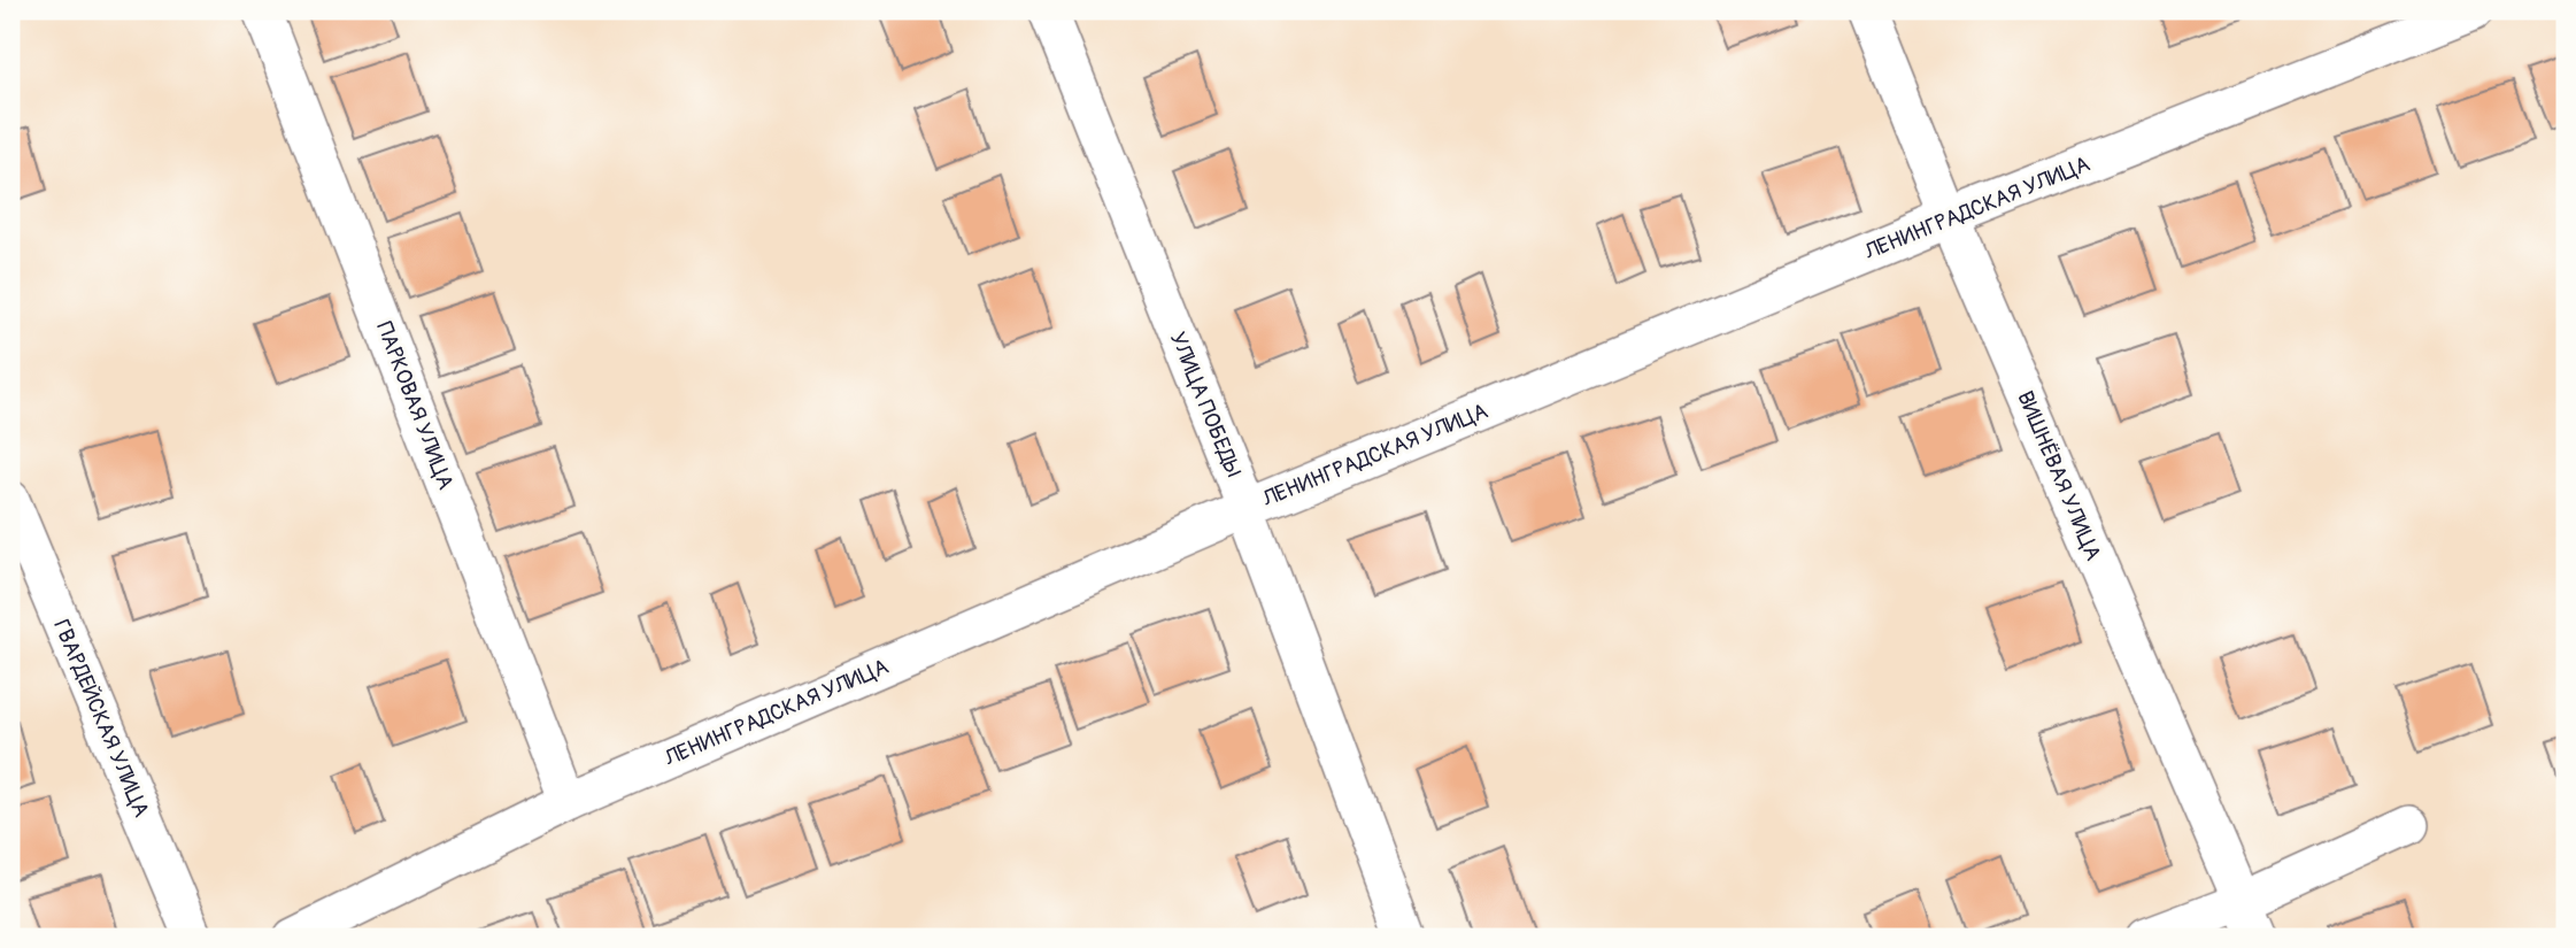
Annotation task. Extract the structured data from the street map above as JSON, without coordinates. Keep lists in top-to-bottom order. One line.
{"streets":{"street":["ЛЕНИНГРАДСКАЯ УЛИЦА","УЛИЦА ПОБЕДЫ","ПАРКОВАЯ УЛИЦА","ВИШНЁВАЯ УЛИЦА","ГВАРДЕЙСКАЯ УЛИЦА"]},"crossings":[["ЛЕНИНГРАДСКАЯ УЛИЦА","УЛИЦА ПОБЕДЫ"],["ЛЕНИНГРАДСКАЯ УЛИЦА","ПАРКОВАЯ УЛИЦА"],["ЛЕНИНГРАДСКАЯ УЛИЦА","ВИШНЁВАЯ УЛИЦА"]]}
